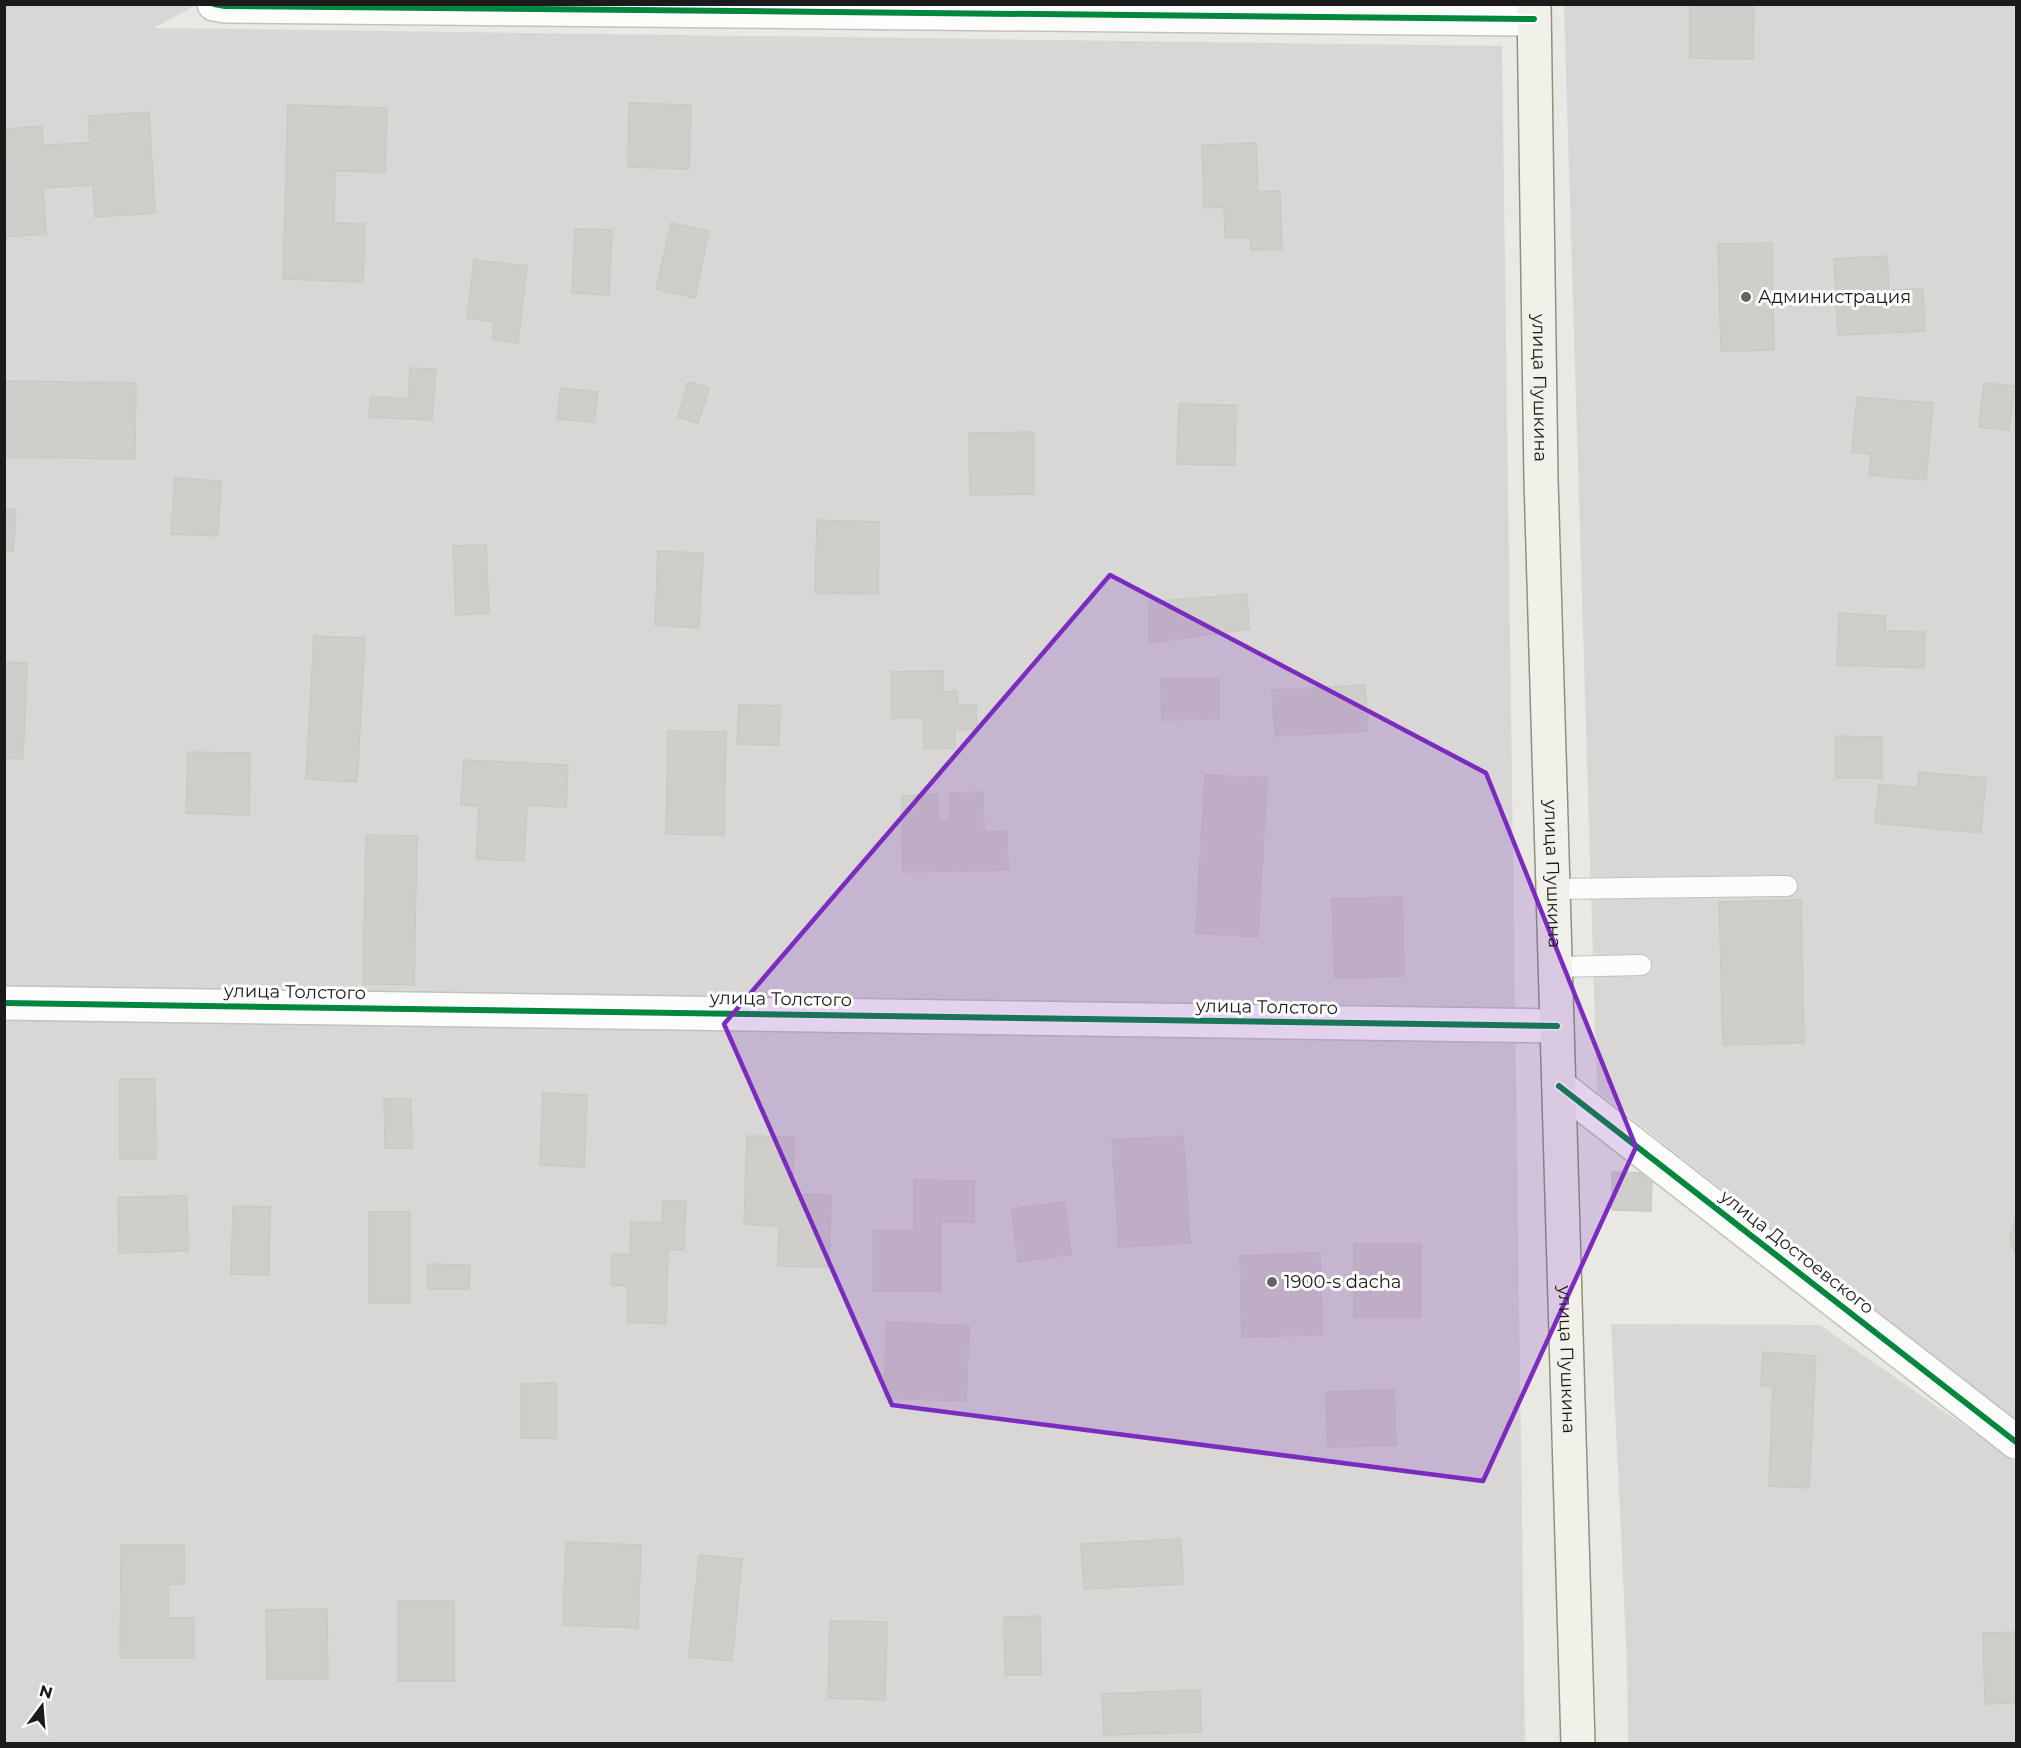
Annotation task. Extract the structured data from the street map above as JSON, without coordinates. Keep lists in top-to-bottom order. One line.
{"streets":{"main road":["улица Пушкина"],"street":["улица Толстого","улица Достоевского"]},"crossings":[["улица Пушкина","улица Толстого"],["улица Пушкина","улица Достоевского"]],"places":["Администрация","1900-s dacha"],"north":"top"}
